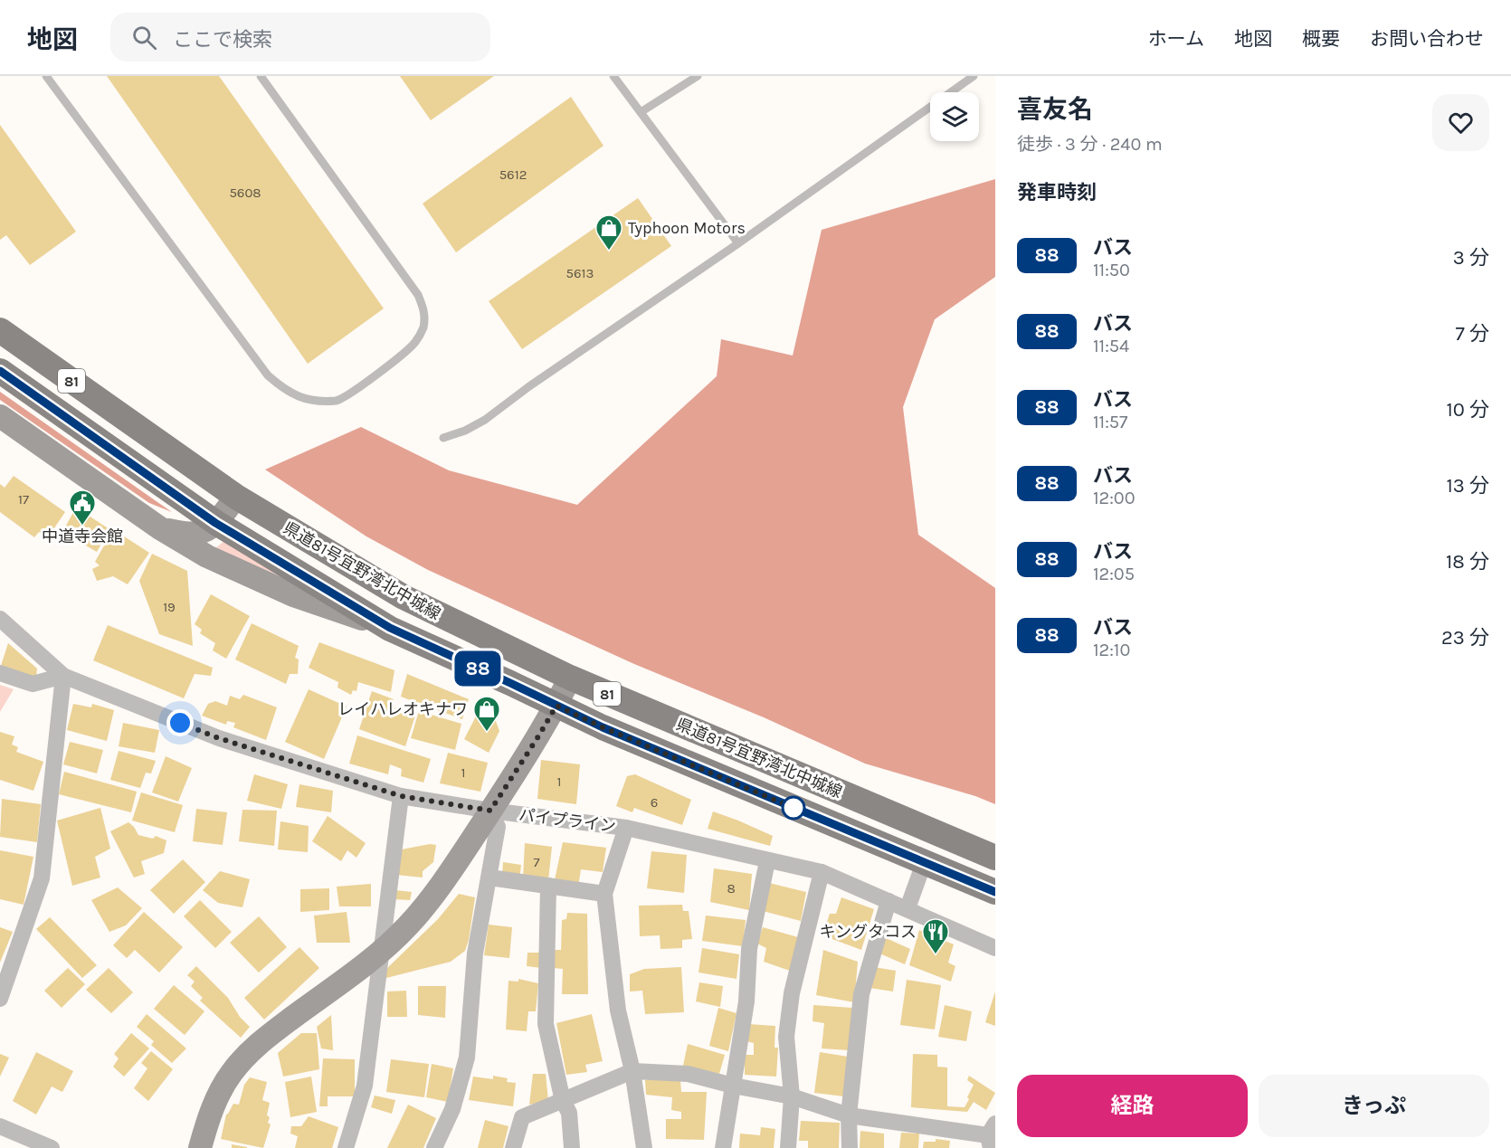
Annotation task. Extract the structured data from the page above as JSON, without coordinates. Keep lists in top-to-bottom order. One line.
{"streets":{"main road":["81","県道81号宜野湾北中城線"],"street":["パイプライン"]},"places":{"shop":["Typhoon Motors","レイハレオキナワ"],"public building":["中道寺会館"],"restaurant":["キングタコス"]},"lines":["bus line 88"],"house_numbers":["5612","5608","5613","17","19","1","1","6","7","8"],"page":{"header":"地図","search":"ここで検索","nav":["ホーム","地図","概要","お問い合わせ"],"on_map":"88","heading":[["喜友名","徒歩 · 3 分 · 240 m"],"発車時刻"],"list":[{"mark":"88","name":"バス","note":"11:50","value":"3 分"},{"mark":"88","name":"バス","note":"11:54","value":"7 分"},{"mark":"88","name":"バス","note":"11:57","value":"10 分"},{"mark":"88","name":"バス","note":"12:00","value":"13 分"},{"mark":"88","name":"バス","note":"12:05","value":"18 分"},{"mark":"88","name":"バス","note":"12:10","value":"23 分"}],"buttons":["経路","きっぷ"]}}
